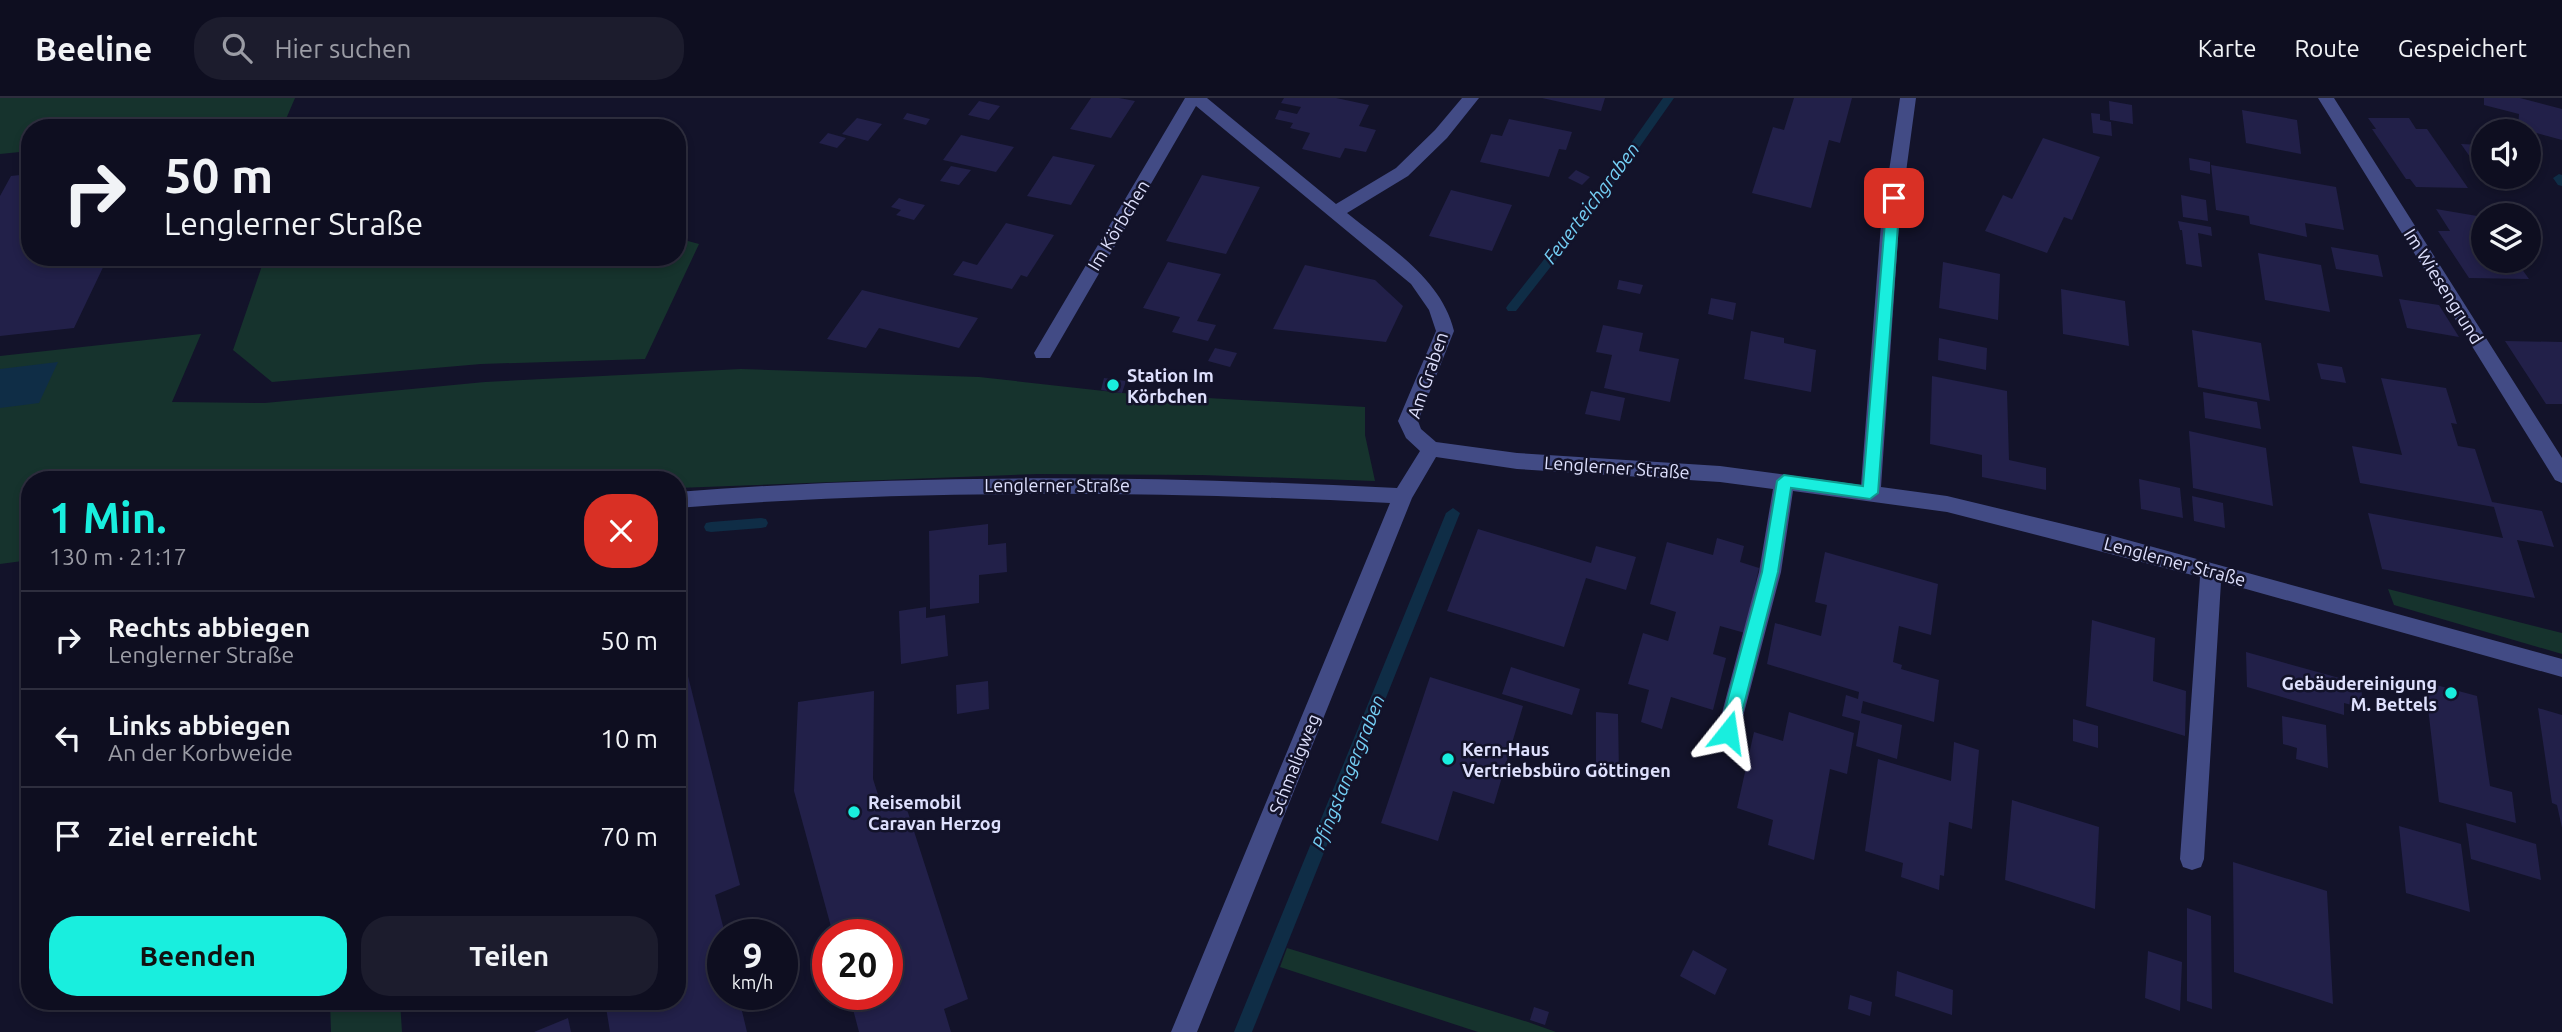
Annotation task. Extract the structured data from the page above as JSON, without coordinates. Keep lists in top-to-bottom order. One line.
{"streets":{"street":["Im Körbchen","Im Wiesengrund","Am Graben","Lenglerner Straße","Schmaligweg"]},"crossings":[["Im Körbchen","Am Graben"],["Am Graben","Lenglerner Straße"],["Lenglerner Straße","Schmaligweg"]],"water":["Feuerteichgraben","Pfingstangergraben"],"places":["Station Im Körbchen","Gebäudereinigung M. Bettels","Kern-Haus Vertriebsbüro Göttingen","Reisemobil Caravan Herzog"],"page":{"header":"Beeline","search":"Hier suchen","nav":["Karte","Route","Gespeichert"],"turn":["50 m","Lenglerner Straße"],"heading":["1 Min.","130 m · 21:17"],"list":[{"name":"Rechts abbiegen","note":"Lenglerner Straße","value":"50 m"},{"name":"Links abbiegen","note":"An der Korbweide","value":"10 m"},{"name":"Ziel erreicht","value":"70 m"}],"buttons":["Beenden","Teilen"],"speed":"9 km/h","limit":"20"}}
